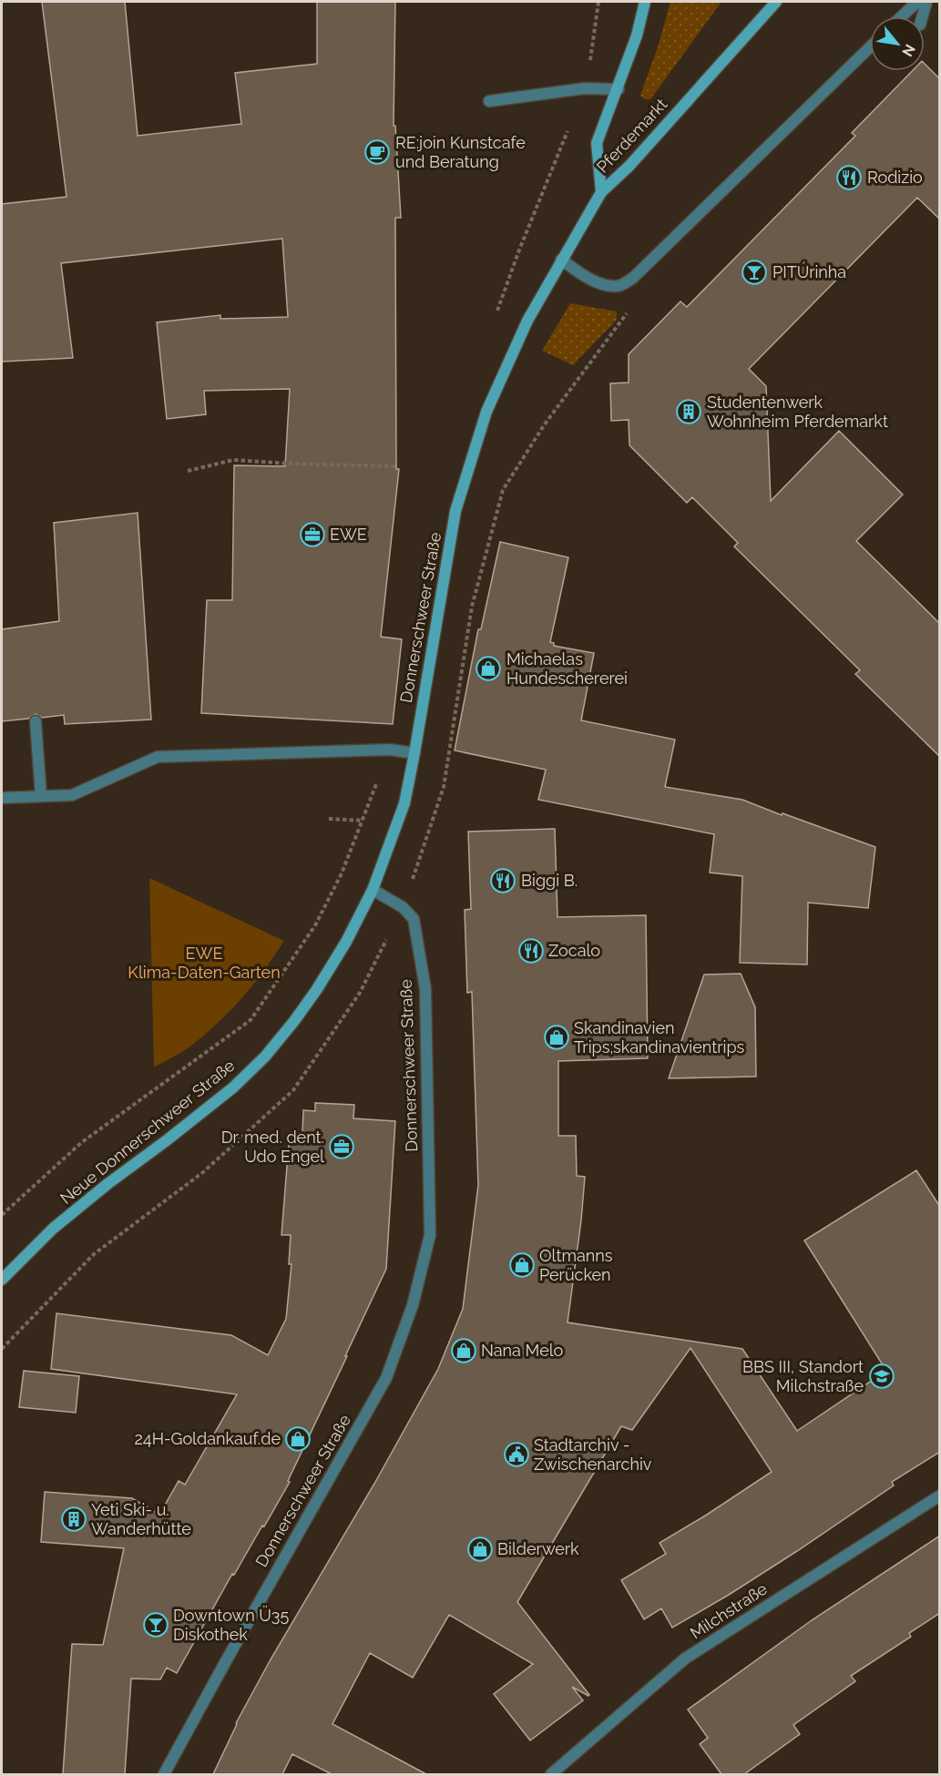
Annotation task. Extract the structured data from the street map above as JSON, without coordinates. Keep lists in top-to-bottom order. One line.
{"streets":{"main road":["Pferdemarkt","Donnerschweer Straße","Neue Donnerschweer Straße"],"street":["Milchstraße"]},"crossings":[["Pferdemarkt","Donnerschweer Straße"],["Donnerschweer Straße","Neue Donnerschweer Straße"]],"parks":["EWE Klima-Daten-Garten"],"places":{"cafe":["RE:join Kunstcafe und Beratung"],"restaurant":["Rodizio","Biggi B.","Zocalo"],"bar":["PITÚrinha","Downtown Ü35 Diskothek"],"building":["Studentenwerk Wohnheim Pferdemarkt","Yeti Ski- u. Wanderhütte"],"office":["EWE","Dr. med. dent. Udo Engel"],"shop":["Michaelas Hundeschererei","Skandinavien Trips;skandinavientrips","Oltmanns Perücken","Nana Melo","24H-Goldankauf.de","Bilderwerk"],"school or university":["BBS III, Standort Milchstraße"],"public building":["Stadtarchiv - Zwischenarchiv"]},"north":"bottom right"}
